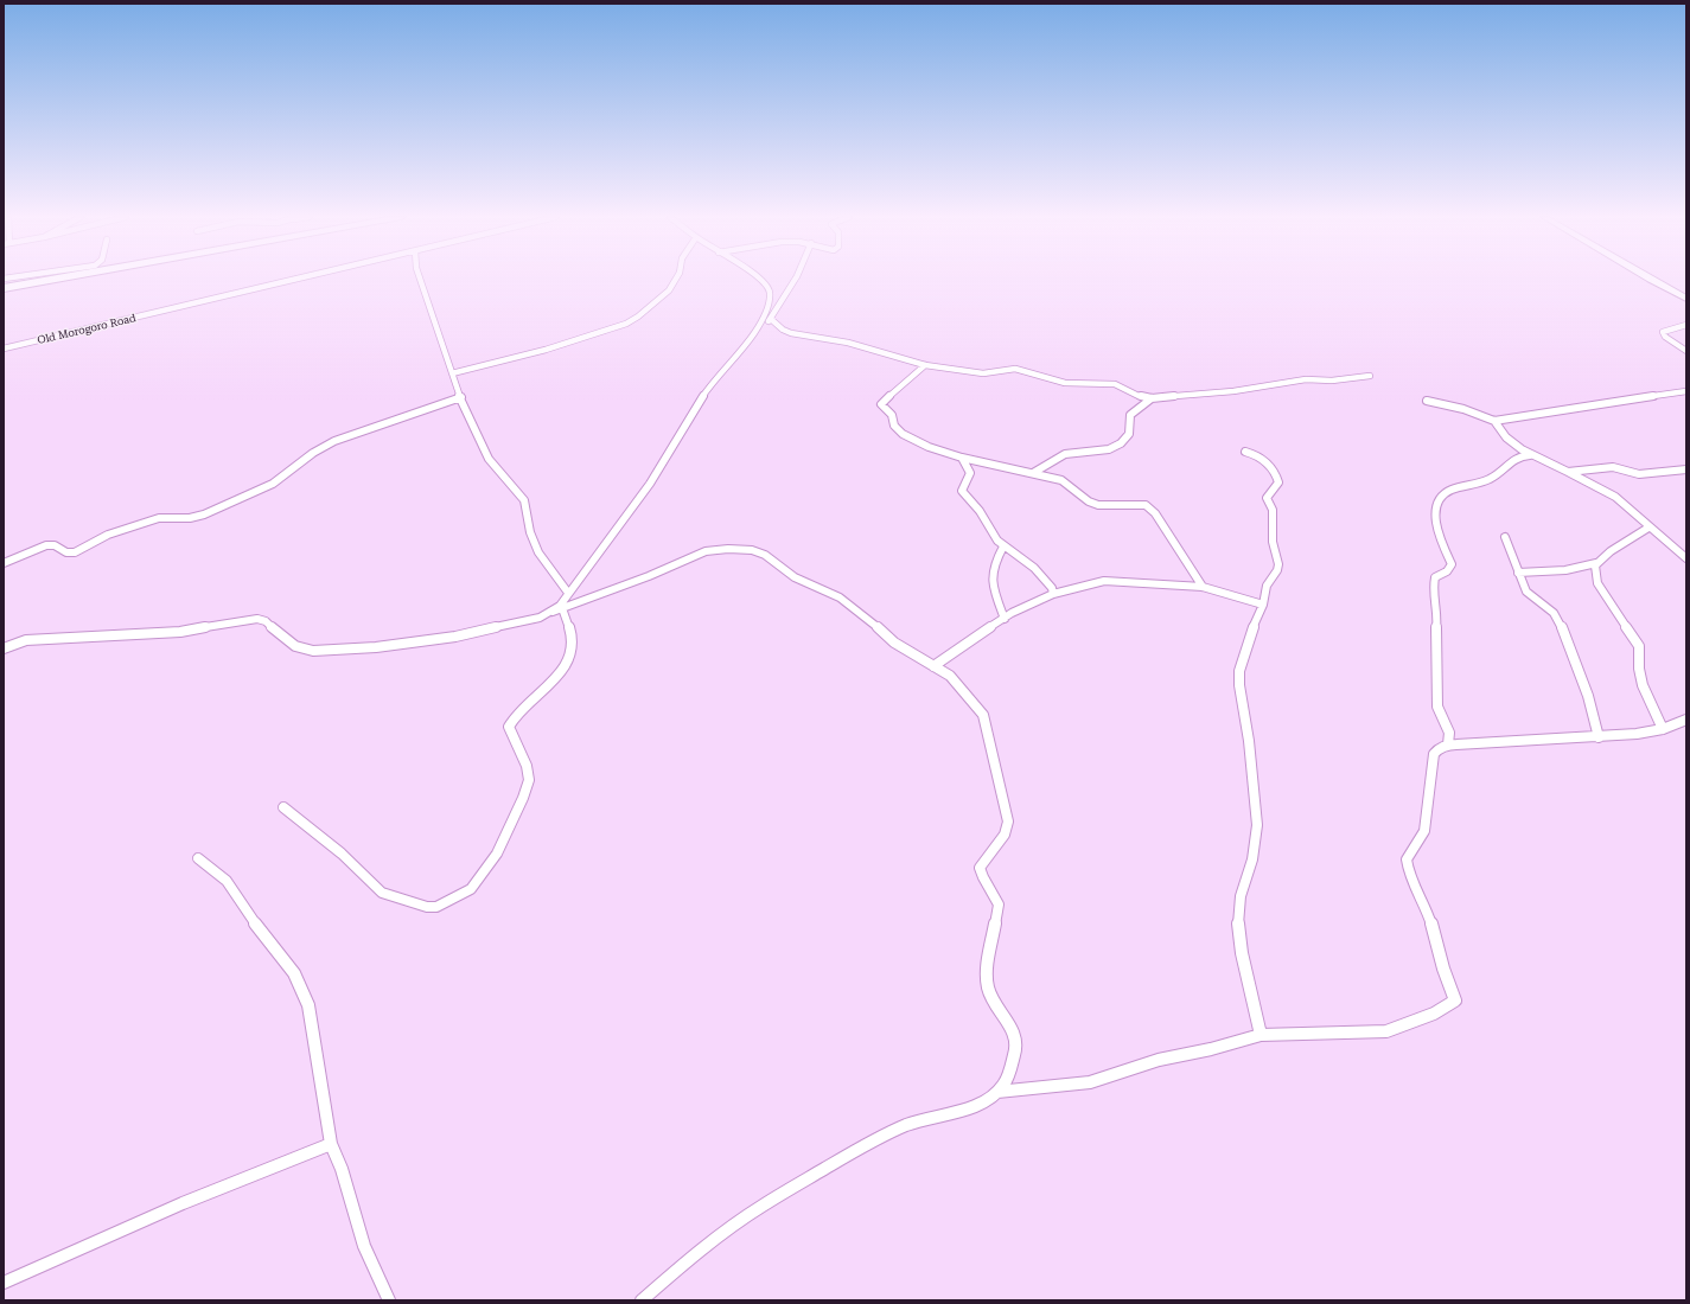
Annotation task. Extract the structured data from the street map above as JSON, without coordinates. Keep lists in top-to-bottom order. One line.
{"streets":{"street":["Old Morogoro Road"]}}
